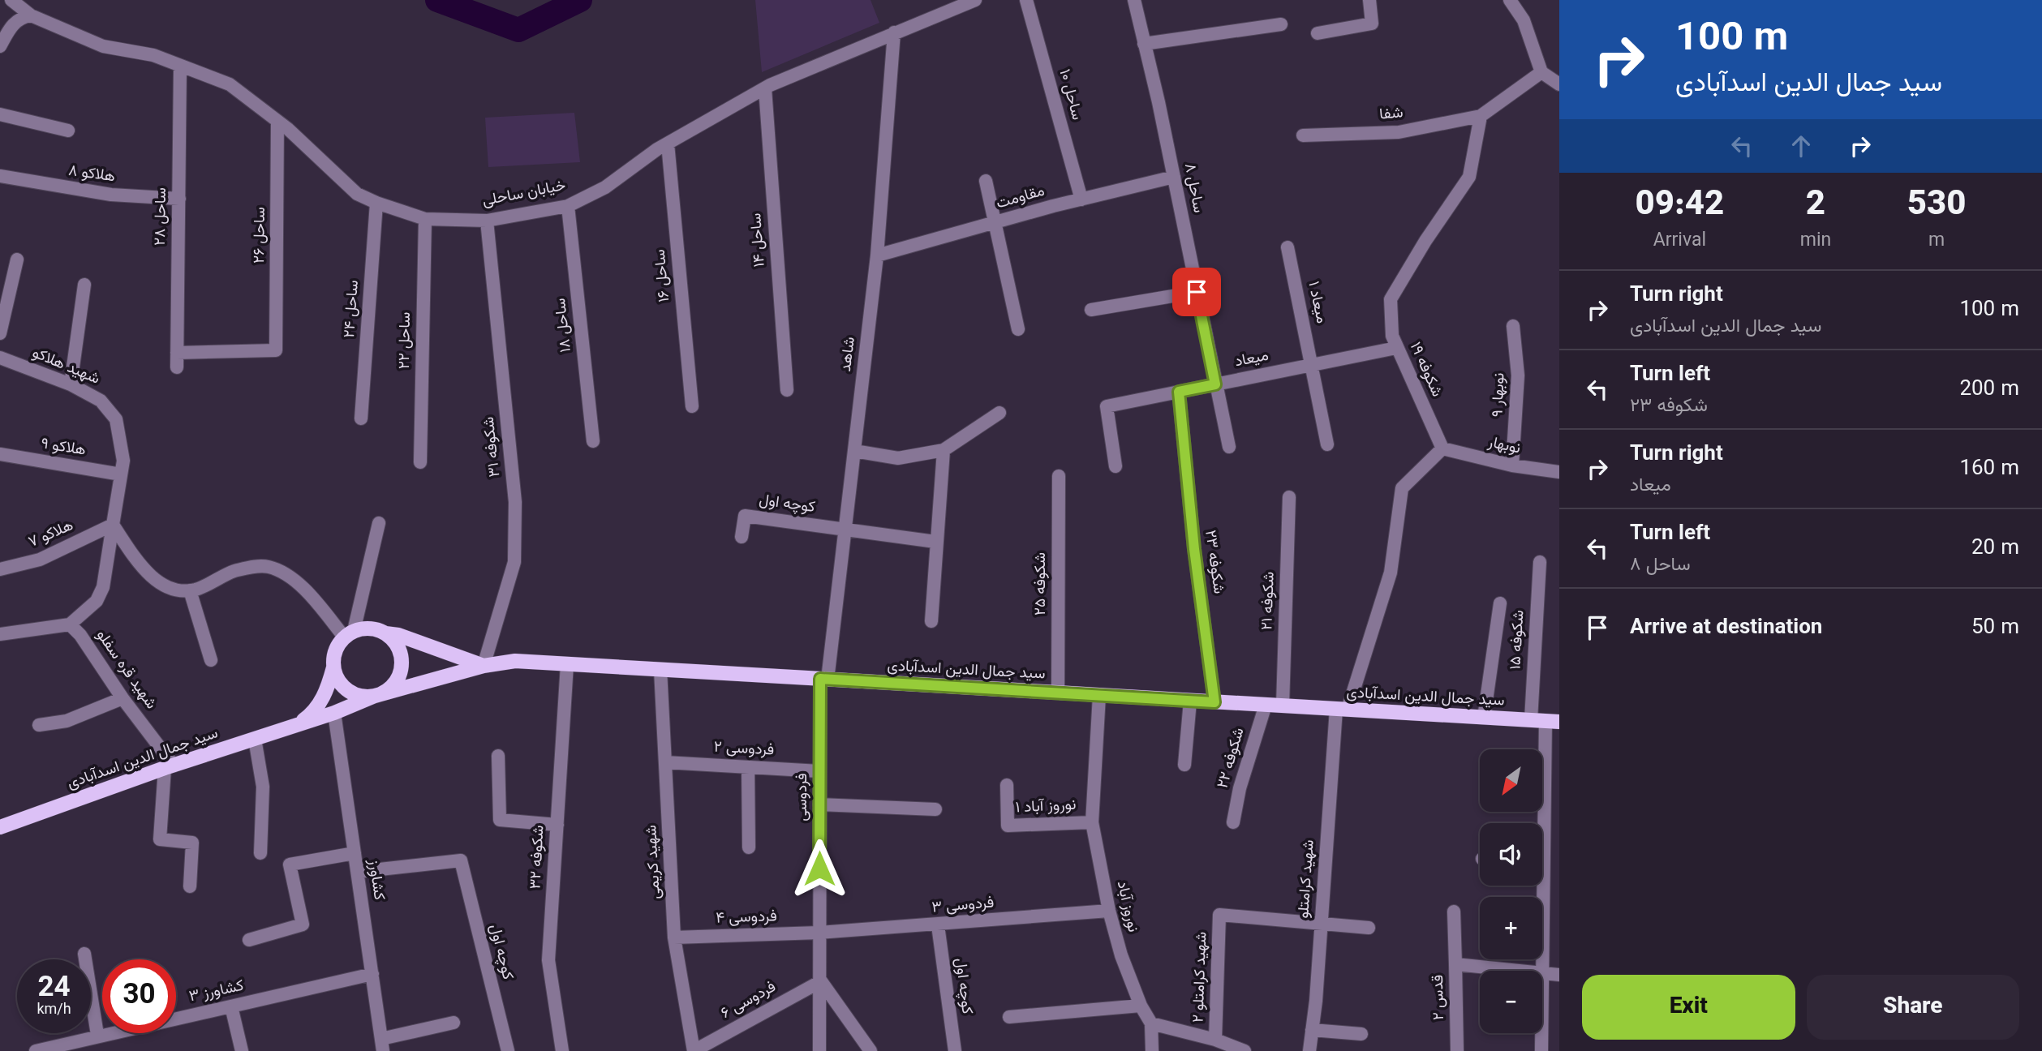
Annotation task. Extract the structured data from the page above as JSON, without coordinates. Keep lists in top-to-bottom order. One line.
{"streets":{"main road":["سید جمال الدین اسدآبادی"],"street":["ساحل ۱۰","شفا","هلاکو ۸","ساحل ۸","خیابان ساحلی","مقاومت","ساحل ۲۸","ساحل ۲۶","ساحل ۱۴","ساحل ۱۶","میعاد ۱","ساحل ۲۴","ساحل ۱۸","ساحل ۲۲","شاهد","میعاد","شهید هلاکو","شکوفه ۱۹","نوبهار ۹","نوبهار","شکوفه ۳۱","هلاکو ۹","کوچه اول","هلاکو ۷","شکوفه ۲۳","شکوفه ۲۵","شکوفه ۲۱","شکوفه ۱۵","شهید قره سفلو","فردوسی ۲","شکوفه ۲۲","فردوسی","نوروز آباد ۱","شکوفه ۳۲","شهید کریمی","شهید کرامتلو","کشاورز","فردوسی ۳","نوروز آباد","فردوسی ۴","شهید کرامتلو ۲","کشاورز ۳","قدس ۲","فردوسی ۶"]},"crossings":[["ساحل ۱۰","مقاومت"],["شفا","شکوفه ۱۹"],["هلاکو ۸","ساحل ۲۸"],["ساحل ۸","مقاومت"],["ساحل ۸","میعاد"],["خیابان ساحلی","ساحل ۲۸"],["خیابان ساحلی","ساحل ۲۶"],["خیابان ساحلی","ساحل ۱۴"],["خیابان ساحلی","ساحل ۱۶"],["خیابان ساحلی","ساحل ۲۴"],["خیابان ساحلی","ساحل ۱۸"],["خیابان ساحلی","ساحل ۲۲"],["خیابان ساحلی","شاهد"],["خیابان ساحلی","شکوفه ۳۱"],["مقاومت","شاهد"],["ساحل ۲۸","ساحل ۲۶"],["میعاد ۱","میعاد"],["شاهد","کوچه اول"],["شاهد","سید جمال الدین اسدآبادی"],["شاهد","فردوسی"],["میعاد","شکوفه ۱۹"],["میعاد","شکوفه ۲۳"],["شهید هلاکو","هلاکو ۹"],["شهید هلاکو","هلاکو ۷"],["شهید هلاکو","شهید قره سفلو"],["شکوفه ۱۹","نوبهار"],["نوبهار ۹","نوبهار"],["شکوفه ۳۱","سید جمال الدین اسدآبادی"],["کوچه اول","کشاورز"],["کوچه اول","فردوسی ۳"],["شکوفه ۲۳","سید جمال الدین اسدآبادی"],["شکوفه ۲۵","سید جمال الدین اسدآبادی"],["شکوفه ۲۱","سید جمال الدین اسدآبادی"],["شکوفه ۱۵","سید جمال الدین اسدآبادی"],["شکوفه ۱۵","قدس ۲"],["شهید قره سفلو","سید جمال الدین اسدآبادی"],["سید جمال الدین اسدآبادی","شکوفه ۲۲"],["سید جمال الدین اسدآبادی","فردوسی"],["سید جمال الدین اسدآبادی","شکوفه ۳۲"],["سید جمال الدین اسدآبادی","شهید کریمی"],["سید جمال الدین اسدآبادی","شهید کرامتلو"],["سید جمال الدین اسدآبادی","کشاورز"],["سید جمال الدین اسدآبادی","نوروز آباد"],["فردوسی ۲","فردوسی"],["فردوسی ۲","شهید کریمی"],["فردوسی","فردوسی ۳"],["فردوسی","فردوسی ۴"],["فردوسی","فردوسی ۶"],["نوروز آباد ۱","نوروز آباد"],["شهید کریمی","فردوسی ۴"],["شهید کریمی","فردوسی ۶"],["شهید کرامتلو","شهید کرامتلو ۲"],["کشاورز","کشاورز ۳"],["فردوسی ۳","نوروز آباد"],["فردوسی ۳","فردوسی ۴"]],"north":"bottom left","page":{"turn":["100 m","سید جمال الدین اسدآبادی"],"eta":["09:42","Arrival","2","min","530","m"],"list":[{"name":"Turn right","note":"سید جمال الدین اسدآبادی","value":"100 m"},{"name":"Turn left","note":"شکوفه ۲۳","value":"200 m"},{"name":"Turn right","note":"میعاد","value":"160 m"},{"name":"Turn left","note":"ساحل ۸","value":"20 m"},{"name":"Arrive at destination","value":"50 m"}],"map_buttons":["+","−"],"speed":"24 km/h","limit":"30","buttons":["Exit","Share"]}}
